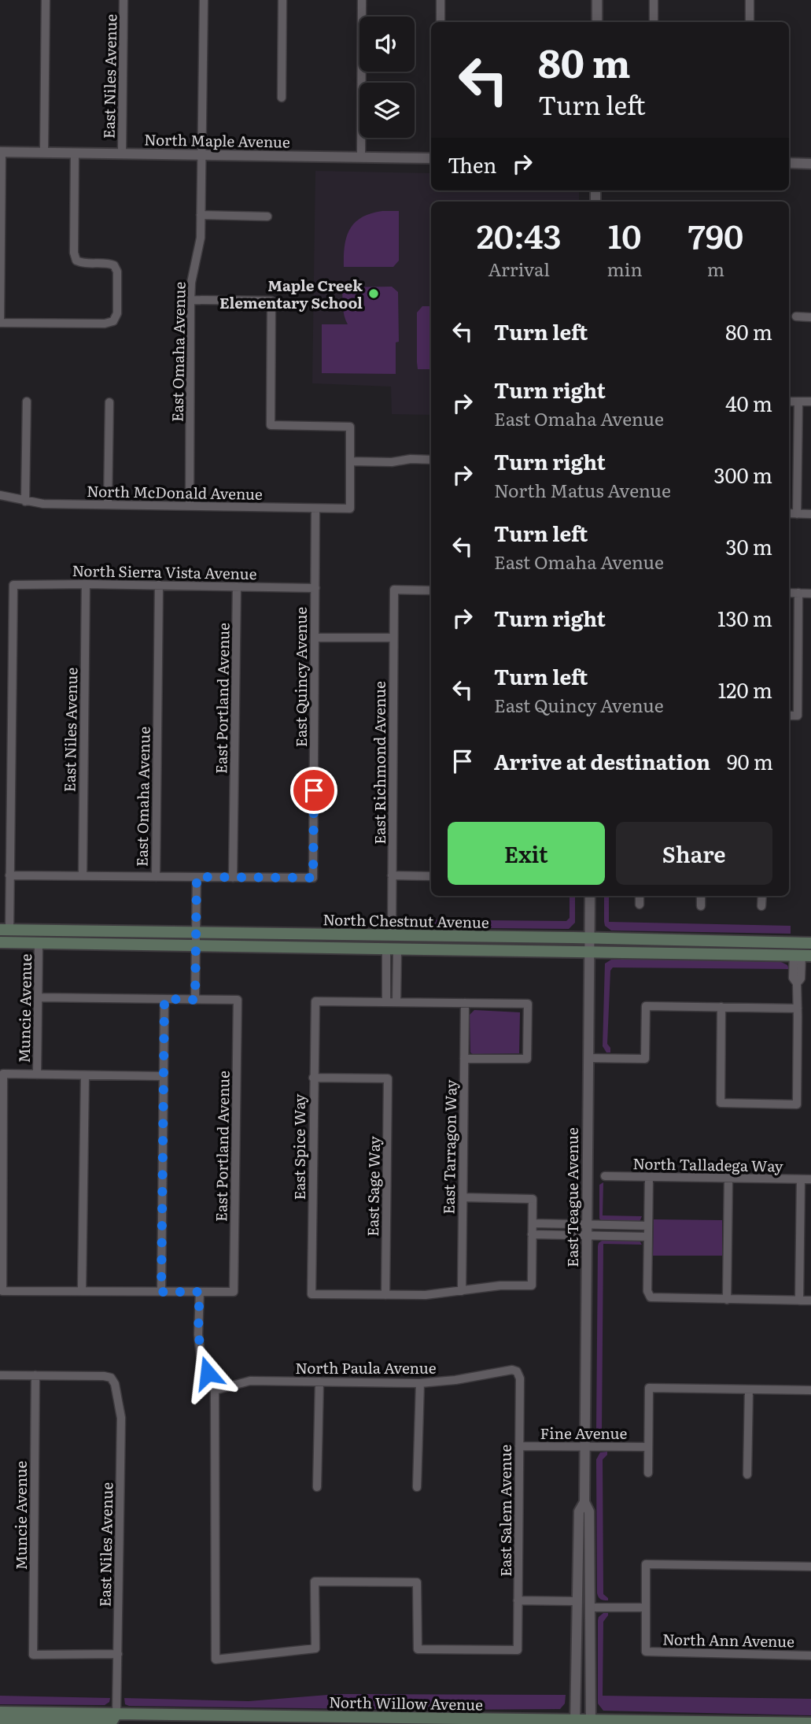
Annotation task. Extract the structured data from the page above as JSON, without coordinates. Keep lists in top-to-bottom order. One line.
{"streets":{"main road":["North Chestnut Avenue","North Willow Avenue"],"street":["East Niles Avenue","North Maple Avenue","East Omaha Avenue","North McDonald Avenue","North Sierra Vista Avenue","East Quincy Avenue","East Portland Avenue","East Richmond Avenue","Muncie Avenue","East Spice Way","East Tarragon Way","North Talladega Way","East Sage Way","East Teague Avenue","North Paula Avenue","Fine Avenue","East Salem Avenue","North Ann Avenue"]},"crossings":[["East Niles Avenue","North Maple Avenue"],["East Niles Avenue","North Sierra Vista Avenue"],["East Niles Avenue","Muncie Avenue"],["East Niles Avenue","North Willow Avenue"],["North Maple Avenue","East Omaha Avenue"],["East Omaha Avenue","North McDonald Avenue"],["East Omaha Avenue","North Sierra Vista Avenue"],["North McDonald Avenue","East Quincy Avenue"],["North Sierra Vista Avenue","East Quincy Avenue"],["North Sierra Vista Avenue","East Portland Avenue"],["East Quincy Avenue","East Portland Avenue"],["East Richmond Avenue","North Chestnut Avenue"],["North Chestnut Avenue","Muncie Avenue"],["North Chestnut Avenue","East Teague Avenue"],["East Spice Way","East Sage Way"],["East Teague Avenue","Fine Avenue"],["East Teague Avenue","North Willow Avenue"],["North Paula Avenue","East Salem Avenue"],["Fine Avenue","East Salem Avenue"]],"places":["Maple Creek Elementary School"],"page":{"turn":["80 m","Turn left"],"then":"Then","eta":["20:43","Arrival","10","min","790","m"],"list":[{"name":"Turn left","value":"80 m"},{"name":"Turn right","note":"East Omaha Avenue","value":"40 m"},{"name":"Turn right","note":"North Matus Avenue","value":"300 m"},{"name":"Turn left","note":"East Omaha Avenue","value":"30 m"},{"name":"Turn right","value":"130 m"},{"name":"Turn left","note":"East Quincy Avenue","value":"120 m"},{"name":"Arrive at destination","value":"90 m"}],"buttons":["Exit","Share"]}}
